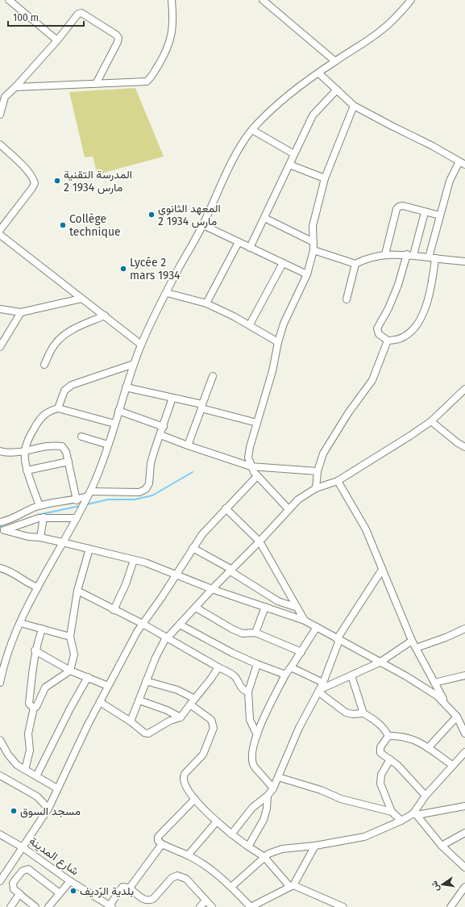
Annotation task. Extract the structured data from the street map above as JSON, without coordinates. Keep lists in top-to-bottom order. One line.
{"streets":{"street":["شارع المدينة"]},"places":["المدرسة التقنية 2 مارس 1934","المعهد الثانوي 2 مارس 1934","Collège technique","Lycée 2 mars 1934","مسجد السوق","بلدية الرّديف"],"scale_bar":"100 m","north":"left"}
